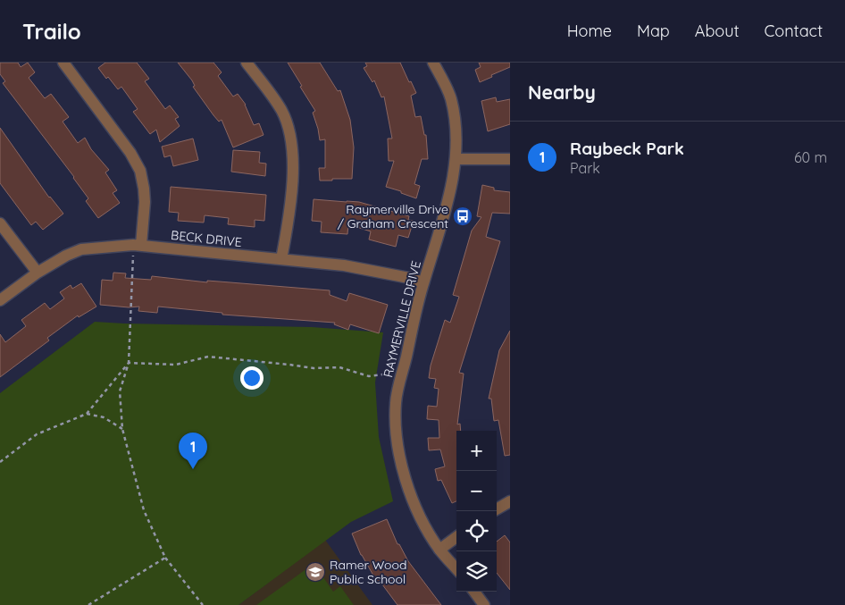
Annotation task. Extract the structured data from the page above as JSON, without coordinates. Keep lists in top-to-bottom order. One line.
{"streets":{"street":["BECK DRIVE","RAYMERVILLE DRIVE"]},"crossings":[["BECK DRIVE","RAYMERVILLE DRIVE"]],"places":{"bus stop":["Raymerville Drive / Graham Crescent"],"school or university":["Ramer Wood Public School"]},"page":{"header":"Trailo","nav":["Home","Map","About","Contact"],"heading":"Nearby","list":[{"mark":"1","name":"Raybeck Park","note":"Park","value":"60 m"}],"map_buttons":["+","−"],"pins":"1"}}
